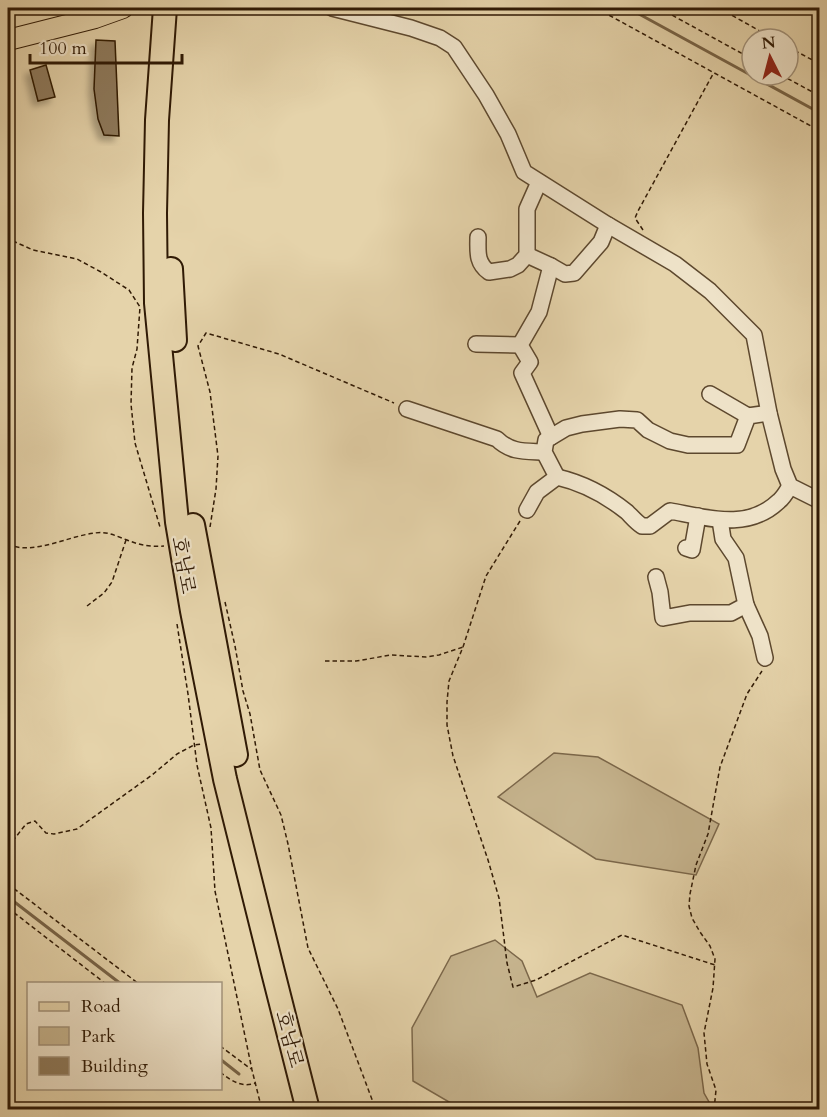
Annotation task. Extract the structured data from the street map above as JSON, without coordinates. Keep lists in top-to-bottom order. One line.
{"streets":{"highway":["호남로"]},"legend":["Road","Park","Building"],"scale_bar":"100 m","north":"top"}
